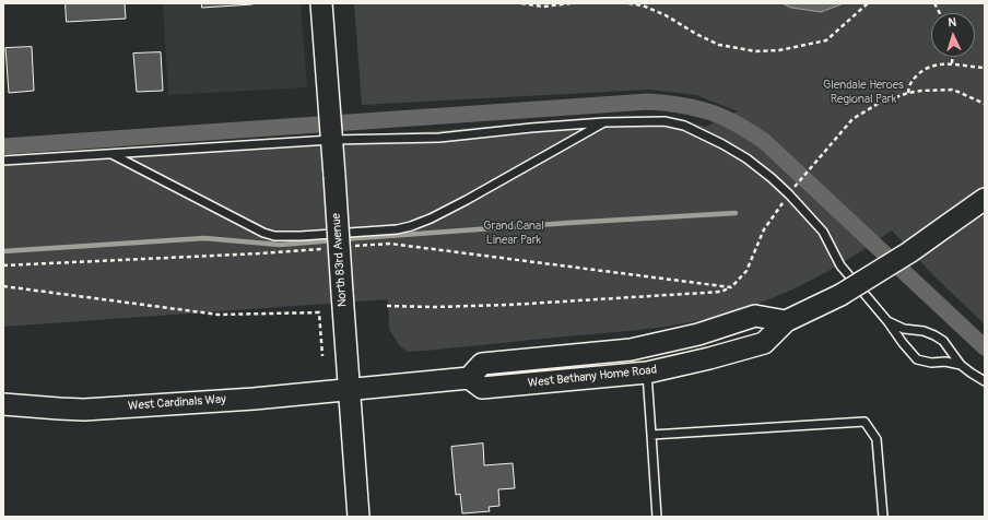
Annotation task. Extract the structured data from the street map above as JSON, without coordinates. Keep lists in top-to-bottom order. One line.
{"streets":{"main road":["North 83rd Avenue","West Bethany Home Road","West Cardinals Way"]},"crossings":[["North 83rd Avenue","West Cardinals Way"]],"parks":["Glendale Heroes Regional Park","Grand Canal Linear Park"],"north":"top"}
